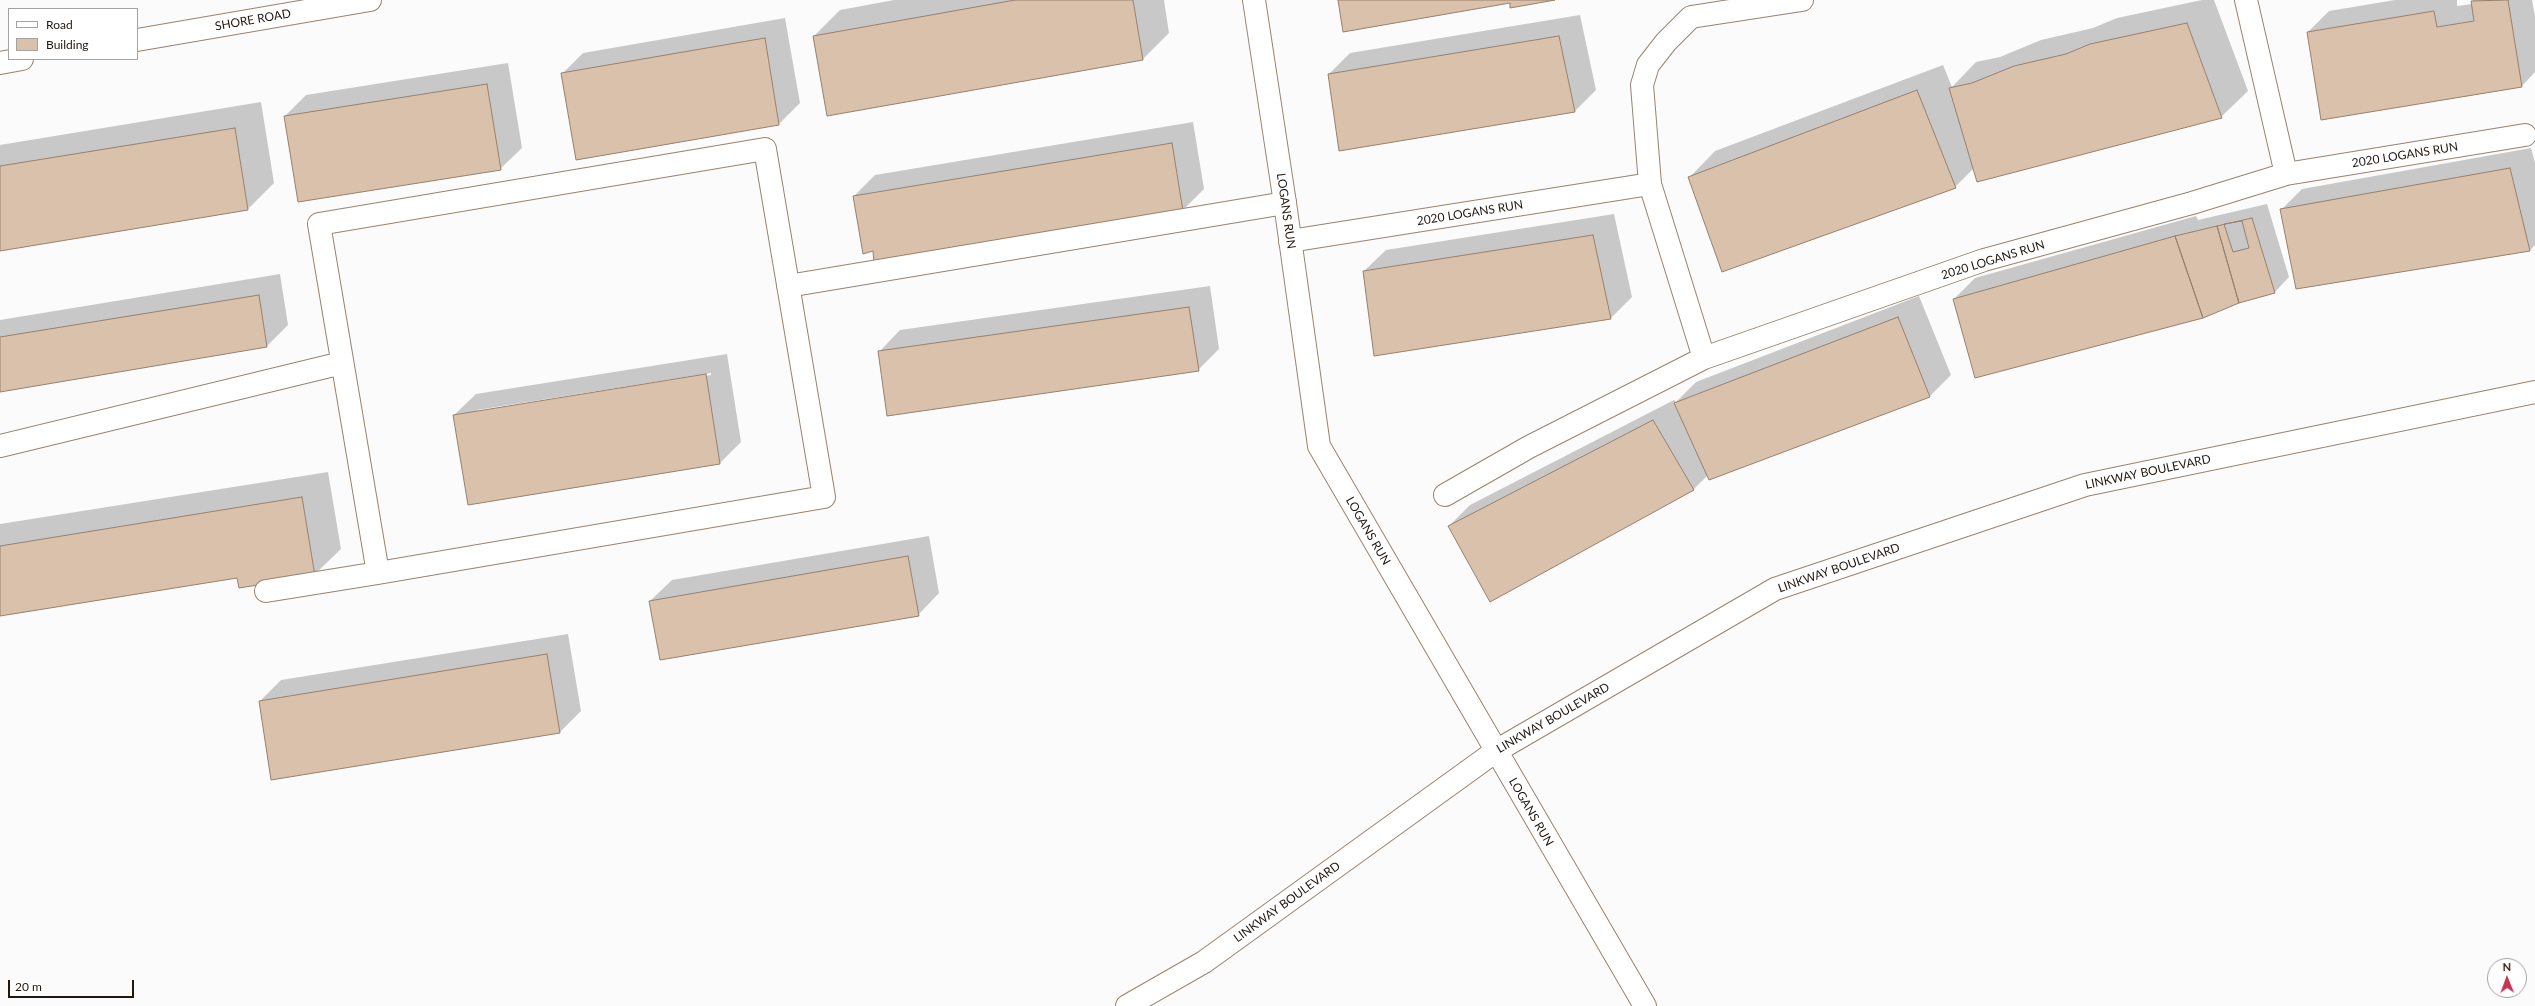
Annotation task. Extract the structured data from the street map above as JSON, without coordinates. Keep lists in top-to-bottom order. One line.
{"streets":{"street":["SHORE ROAD","2020 LOGANS RUN","LOGANS RUN","LINKWAY BOULEVARD"]},"crossings":[["2020 LOGANS RUN","LOGANS RUN"],["LOGANS RUN","LINKWAY BOULEVARD"]],"legend":["Road","Building"],"scale_bar":"20 m","north":"top"}
